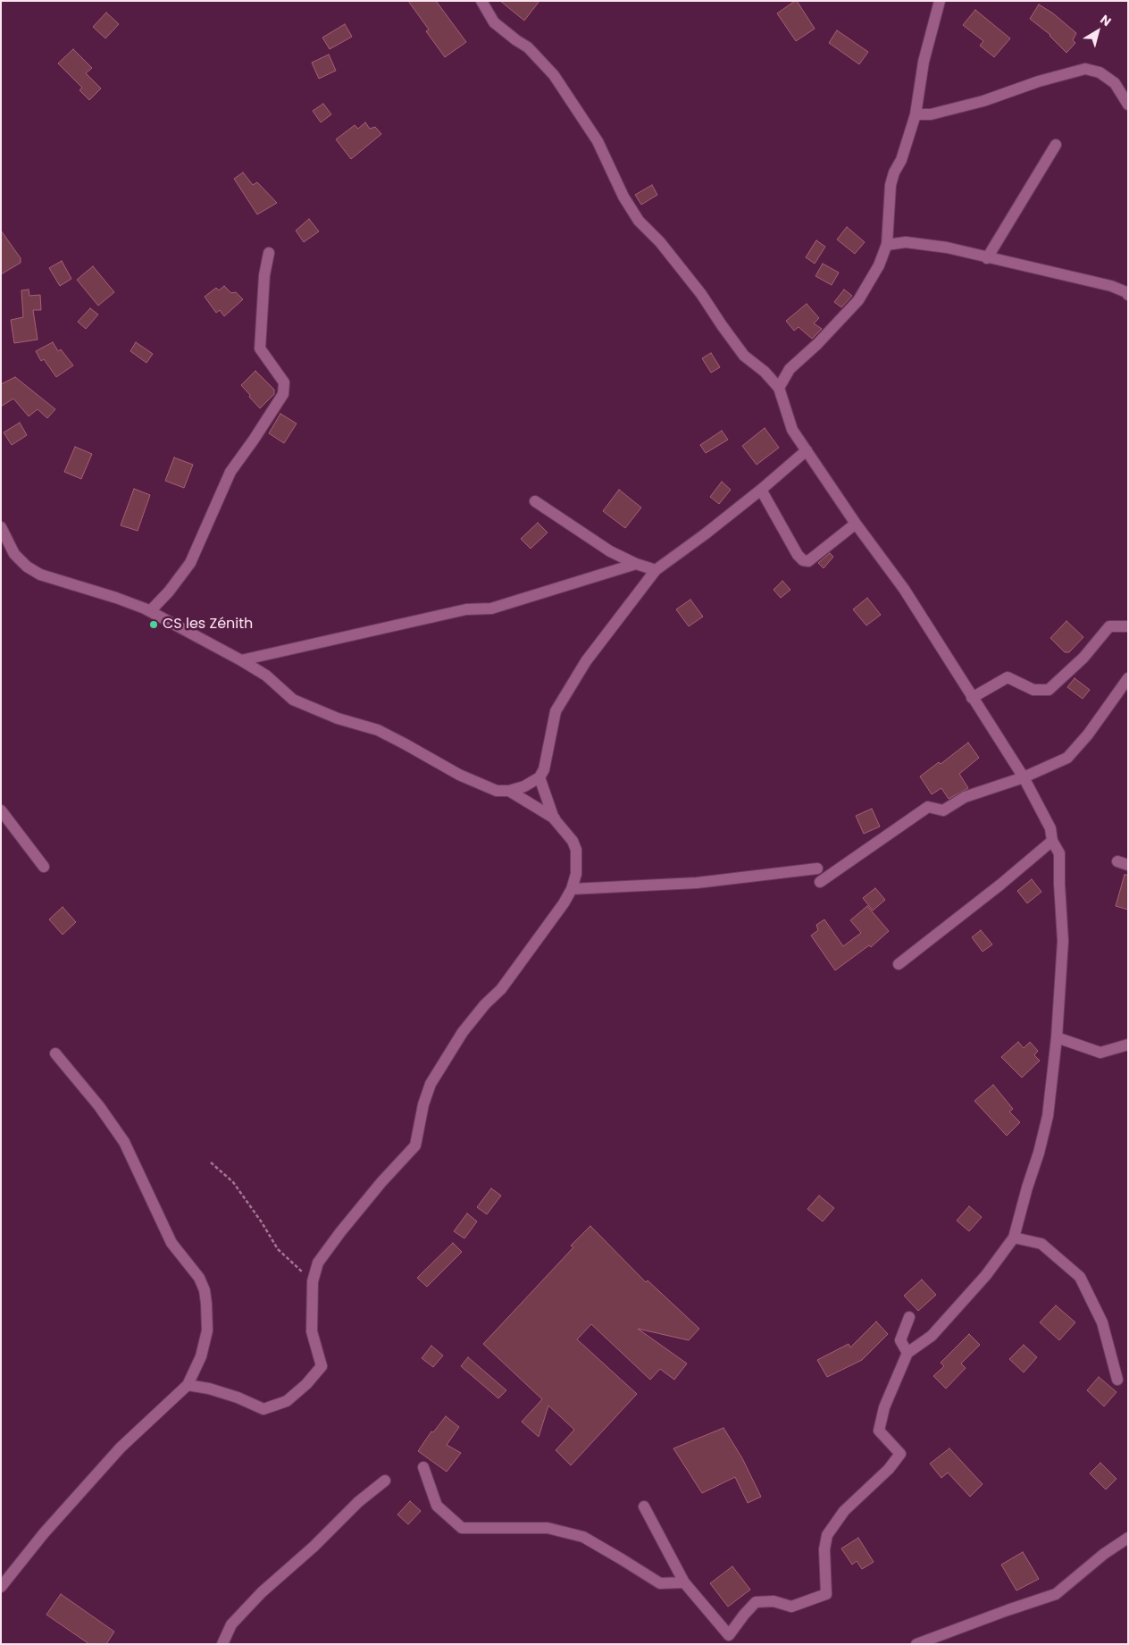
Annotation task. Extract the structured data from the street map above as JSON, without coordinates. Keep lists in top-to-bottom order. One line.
{"places":["CS les Zénith"],"north":"top right"}
